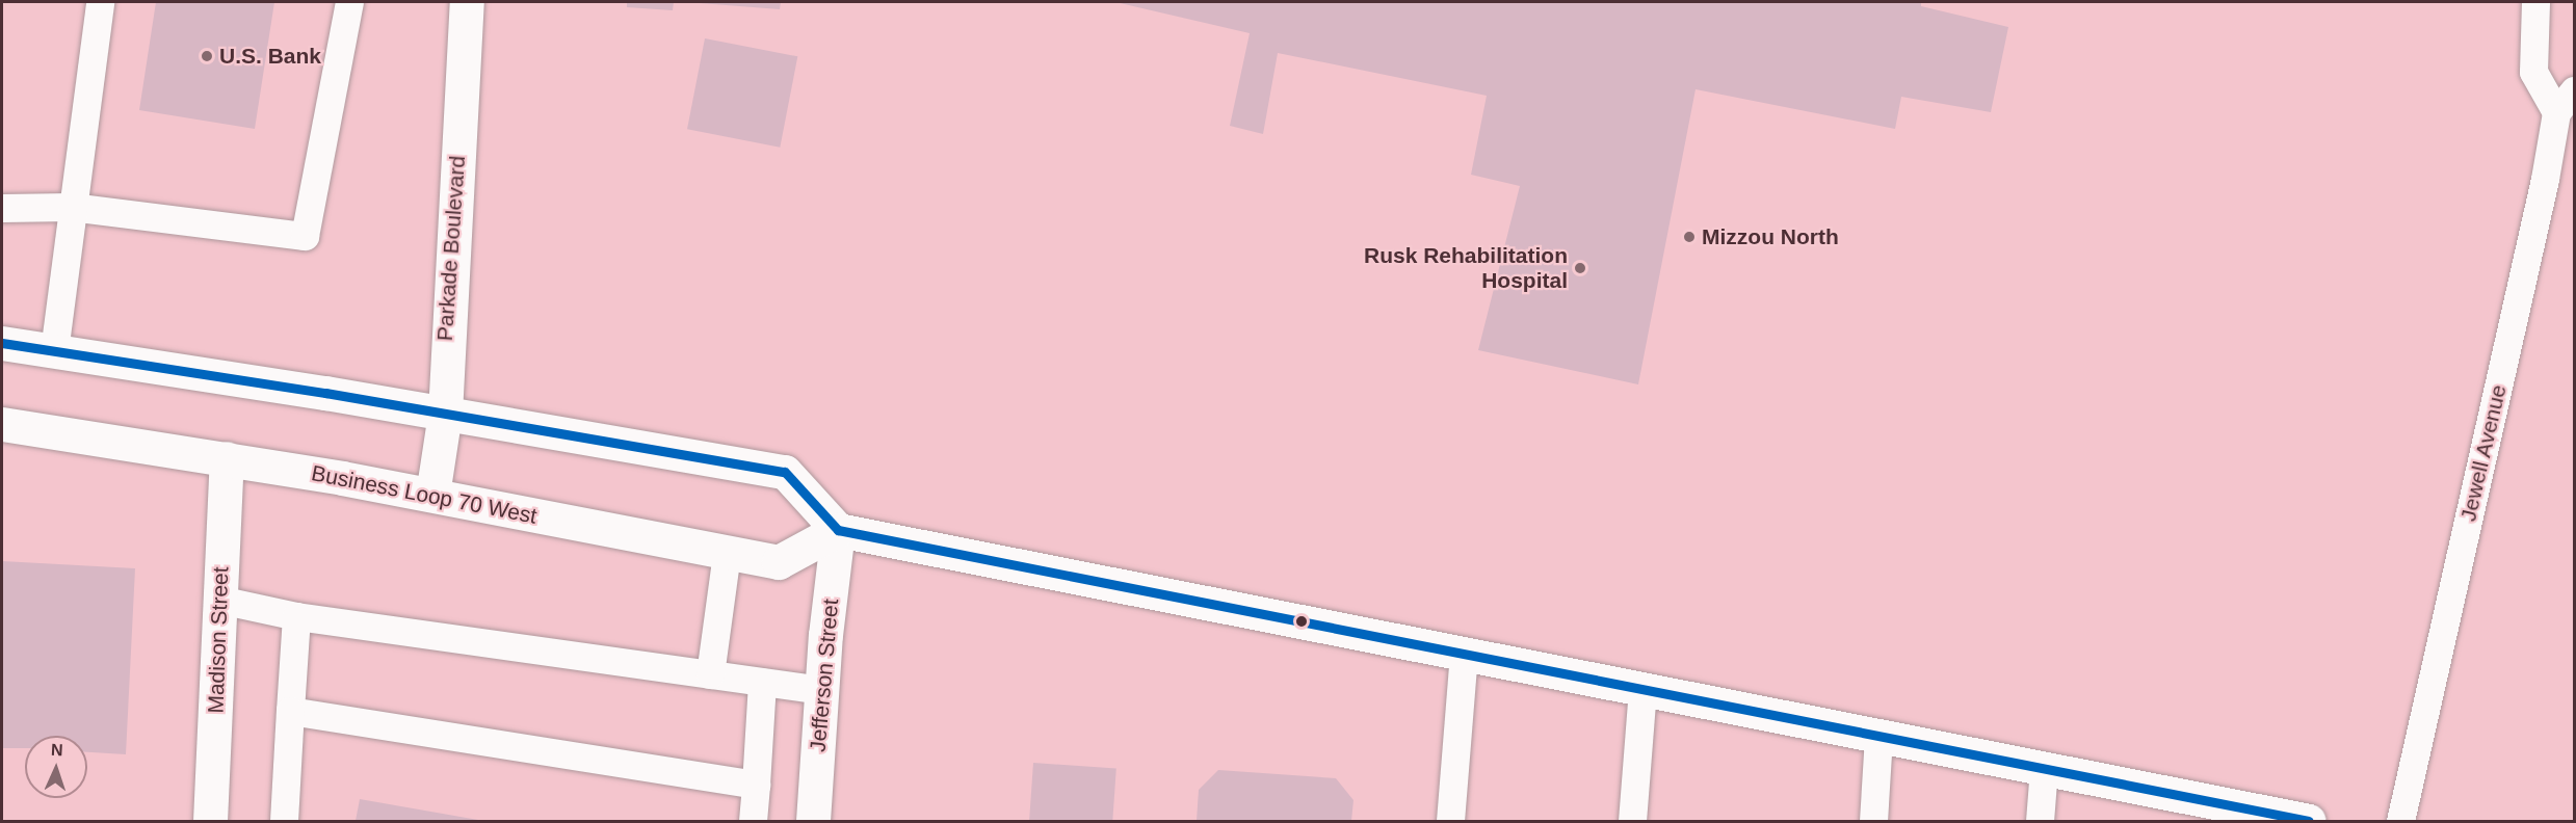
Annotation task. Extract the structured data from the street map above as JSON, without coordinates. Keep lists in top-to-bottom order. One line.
{"streets":{"main road":["Parkade Boulevard","Business Loop 70 West","Madison Street","Jefferson Street"],"lane":["Jewell Avenue"]},"crossings":[["Parkade Boulevard","Business Loop 70 West"],["Business Loop 70 West","Madison Street"],["Business Loop 70 West","Jefferson Street"]],"places":["U.S. Bank","Mizzou North","Rusk Rehabilitation Hospital"],"north":"top"}
